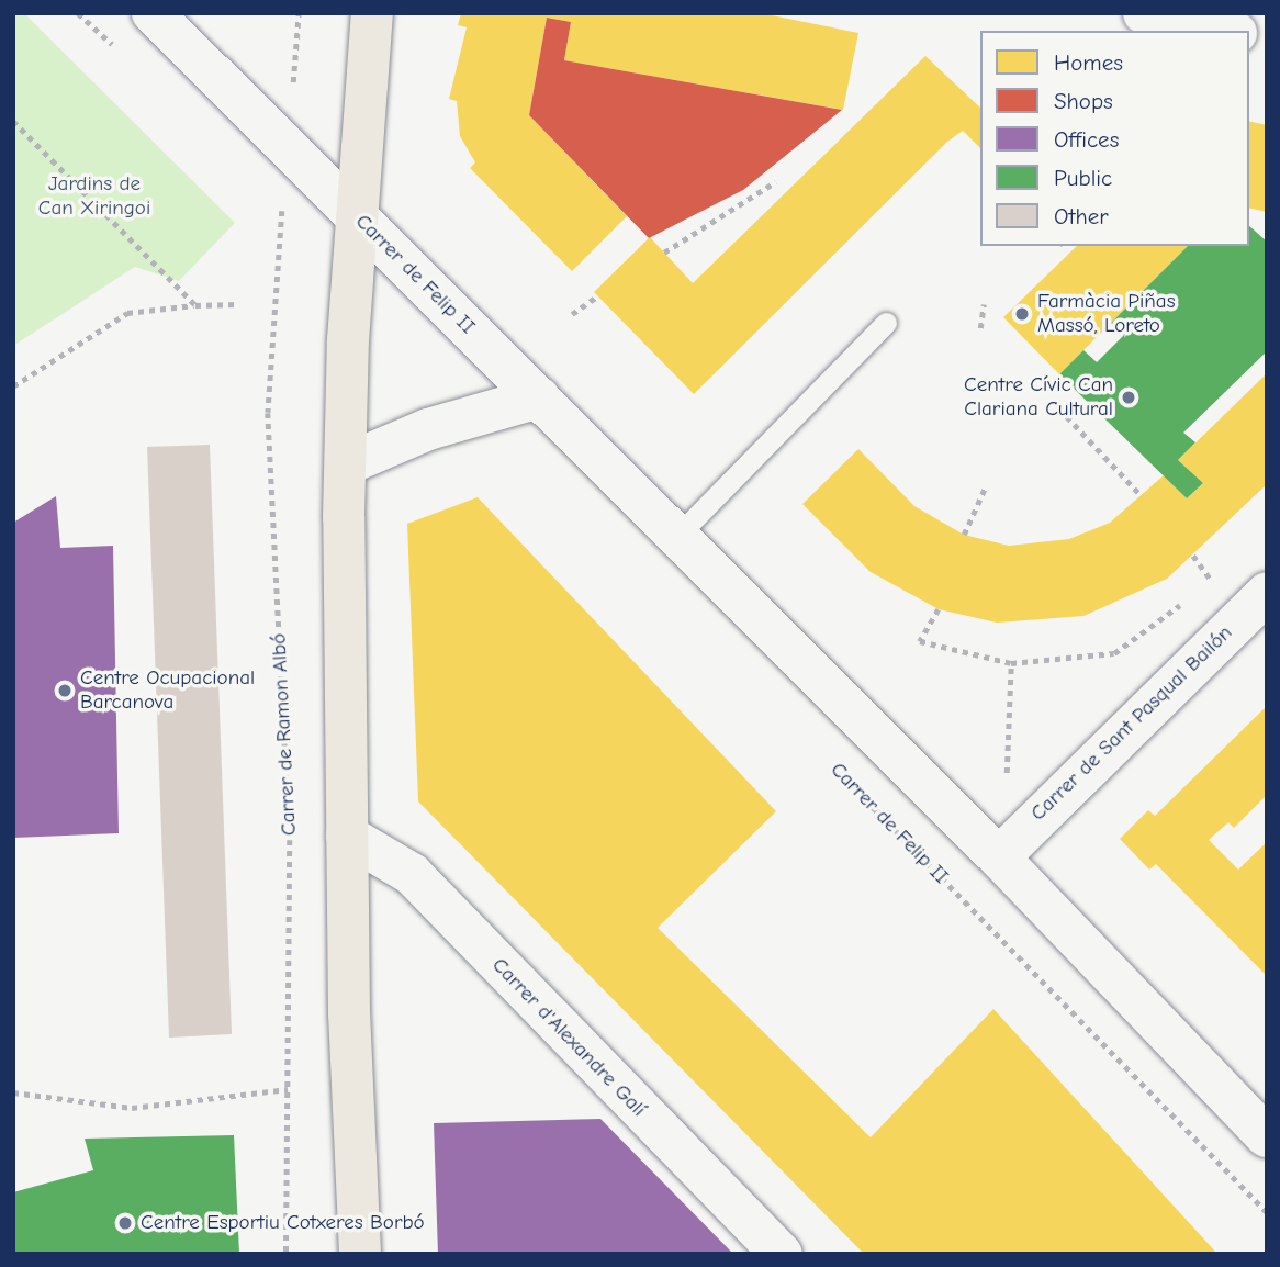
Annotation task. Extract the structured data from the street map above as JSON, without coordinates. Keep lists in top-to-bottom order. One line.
{"streets":{"street":["Carrer de Felip II","Carrer de Sant Pasqual Bailón","Carrer d'Alexandre Galí"],"path":["Carrer de Ramon Albó"]},"crossings":[["Carrer de Felip II","Carrer de Sant Pasqual Bailón"]],"parks":["Jardins de Can Xiringoi"],"places":["Farmàcia Piñas Massó, Loreto","Centre Cívic Can Clariana Cultural","Centre Ocupacional Barcanova","Centre Esportiu Cotxeres Borbó"],"legend":["Homes","Shops","Offices","Public","Other"]}
